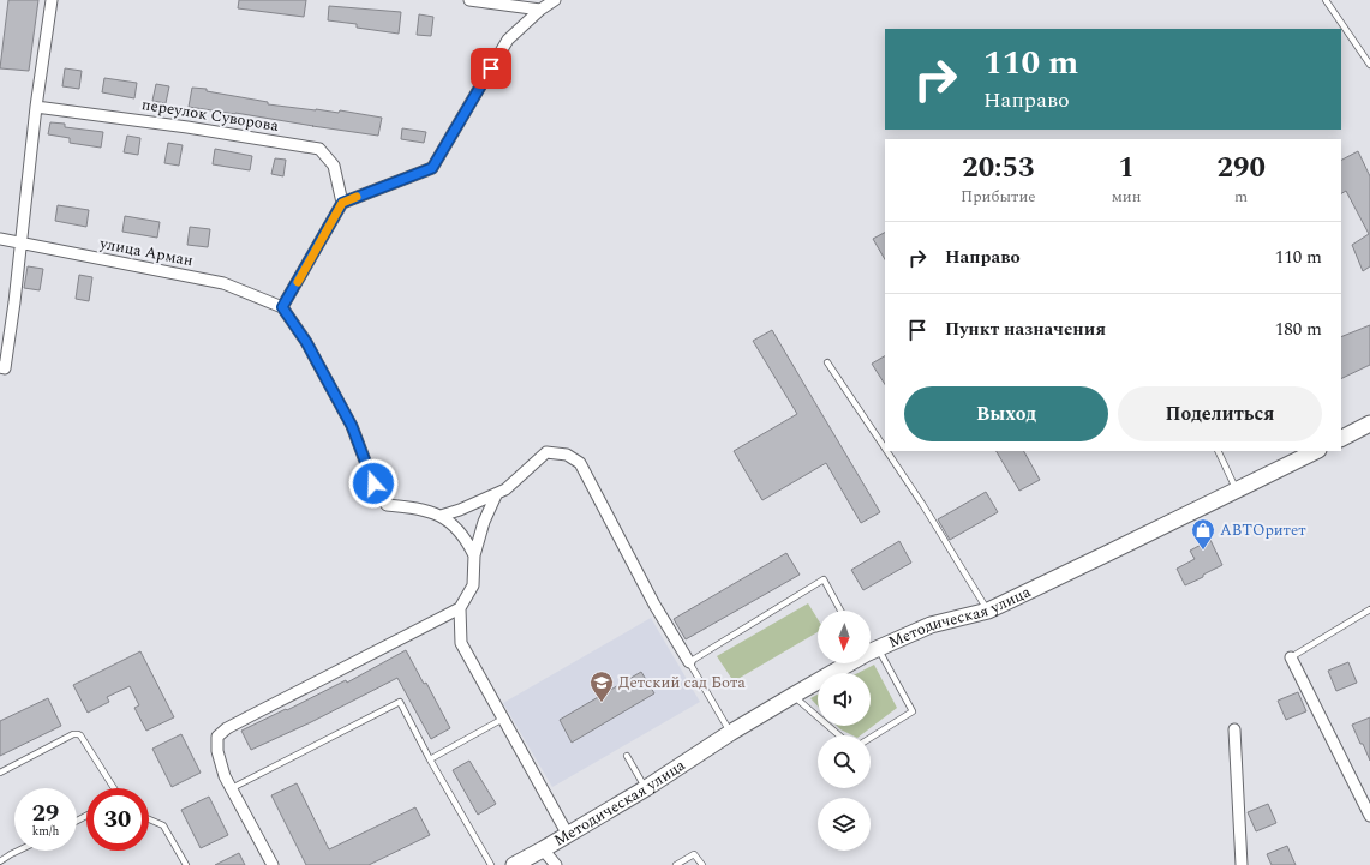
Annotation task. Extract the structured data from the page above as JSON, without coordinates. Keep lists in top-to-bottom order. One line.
{"streets":{"main road":["Методическая улица"],"street":["переулок Суворова","улица Арман"]},"places":{"shop":["АВТОритет"],"school or university":["Детский сад Бота"]},"north":"bottom","page":{"turn":["110 m","Направо"],"eta":["20:53","Прибытие","1","мин","290","m"],"list":[{"name":"Направо","value":"110 m"},{"name":"Пункт назначения","value":"180 m"}],"buttons":["Выход","Поделиться"],"speed":"29 km/h","limit":"30"}}
